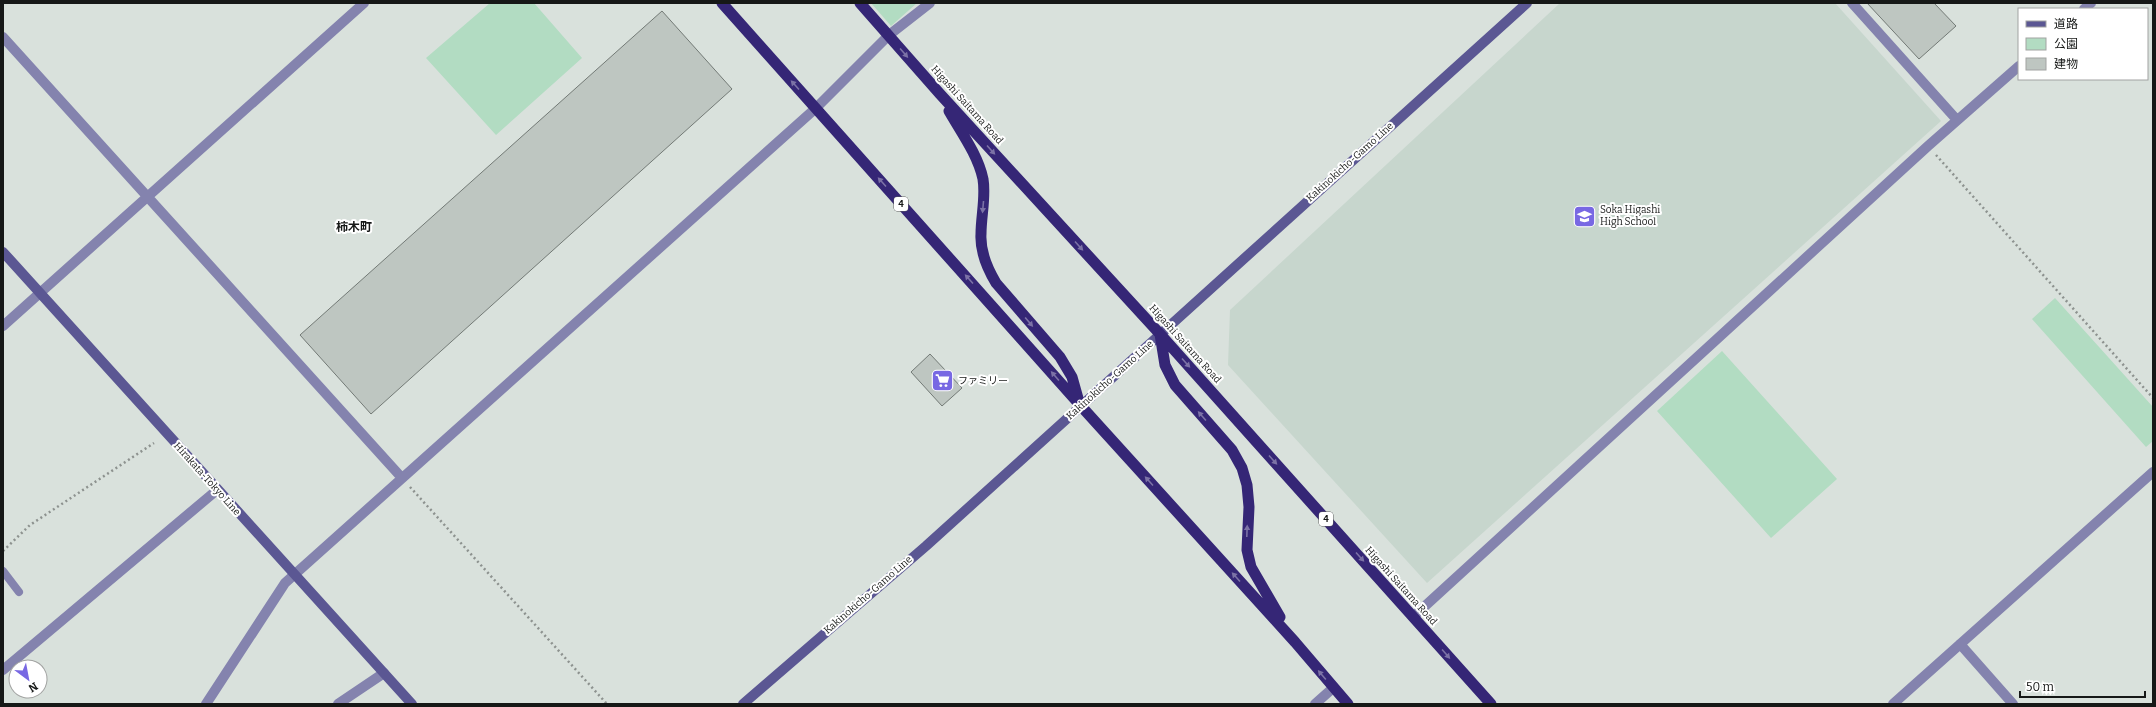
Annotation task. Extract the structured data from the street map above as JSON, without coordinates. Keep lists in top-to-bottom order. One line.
{"streets":{"highway":["Higashi Saitama Road","4"],"main road":["Kakinokicho-Gamo Line","Hirakata-Tokyo Line"]},"crossings":[["Higashi Saitama Road","Kakinokicho-Gamo Line"],["Higashi Saitama Road","4"],["Kakinokicho-Gamo Line","4"]],"districts":["柿木町"],"places":{"school or university":["Soka Higashi High School"],"supermarket":["ファミリー"]},"legend":["道路","公園","建物"],"scale_bar":"50 m","north":"bottom right"}
